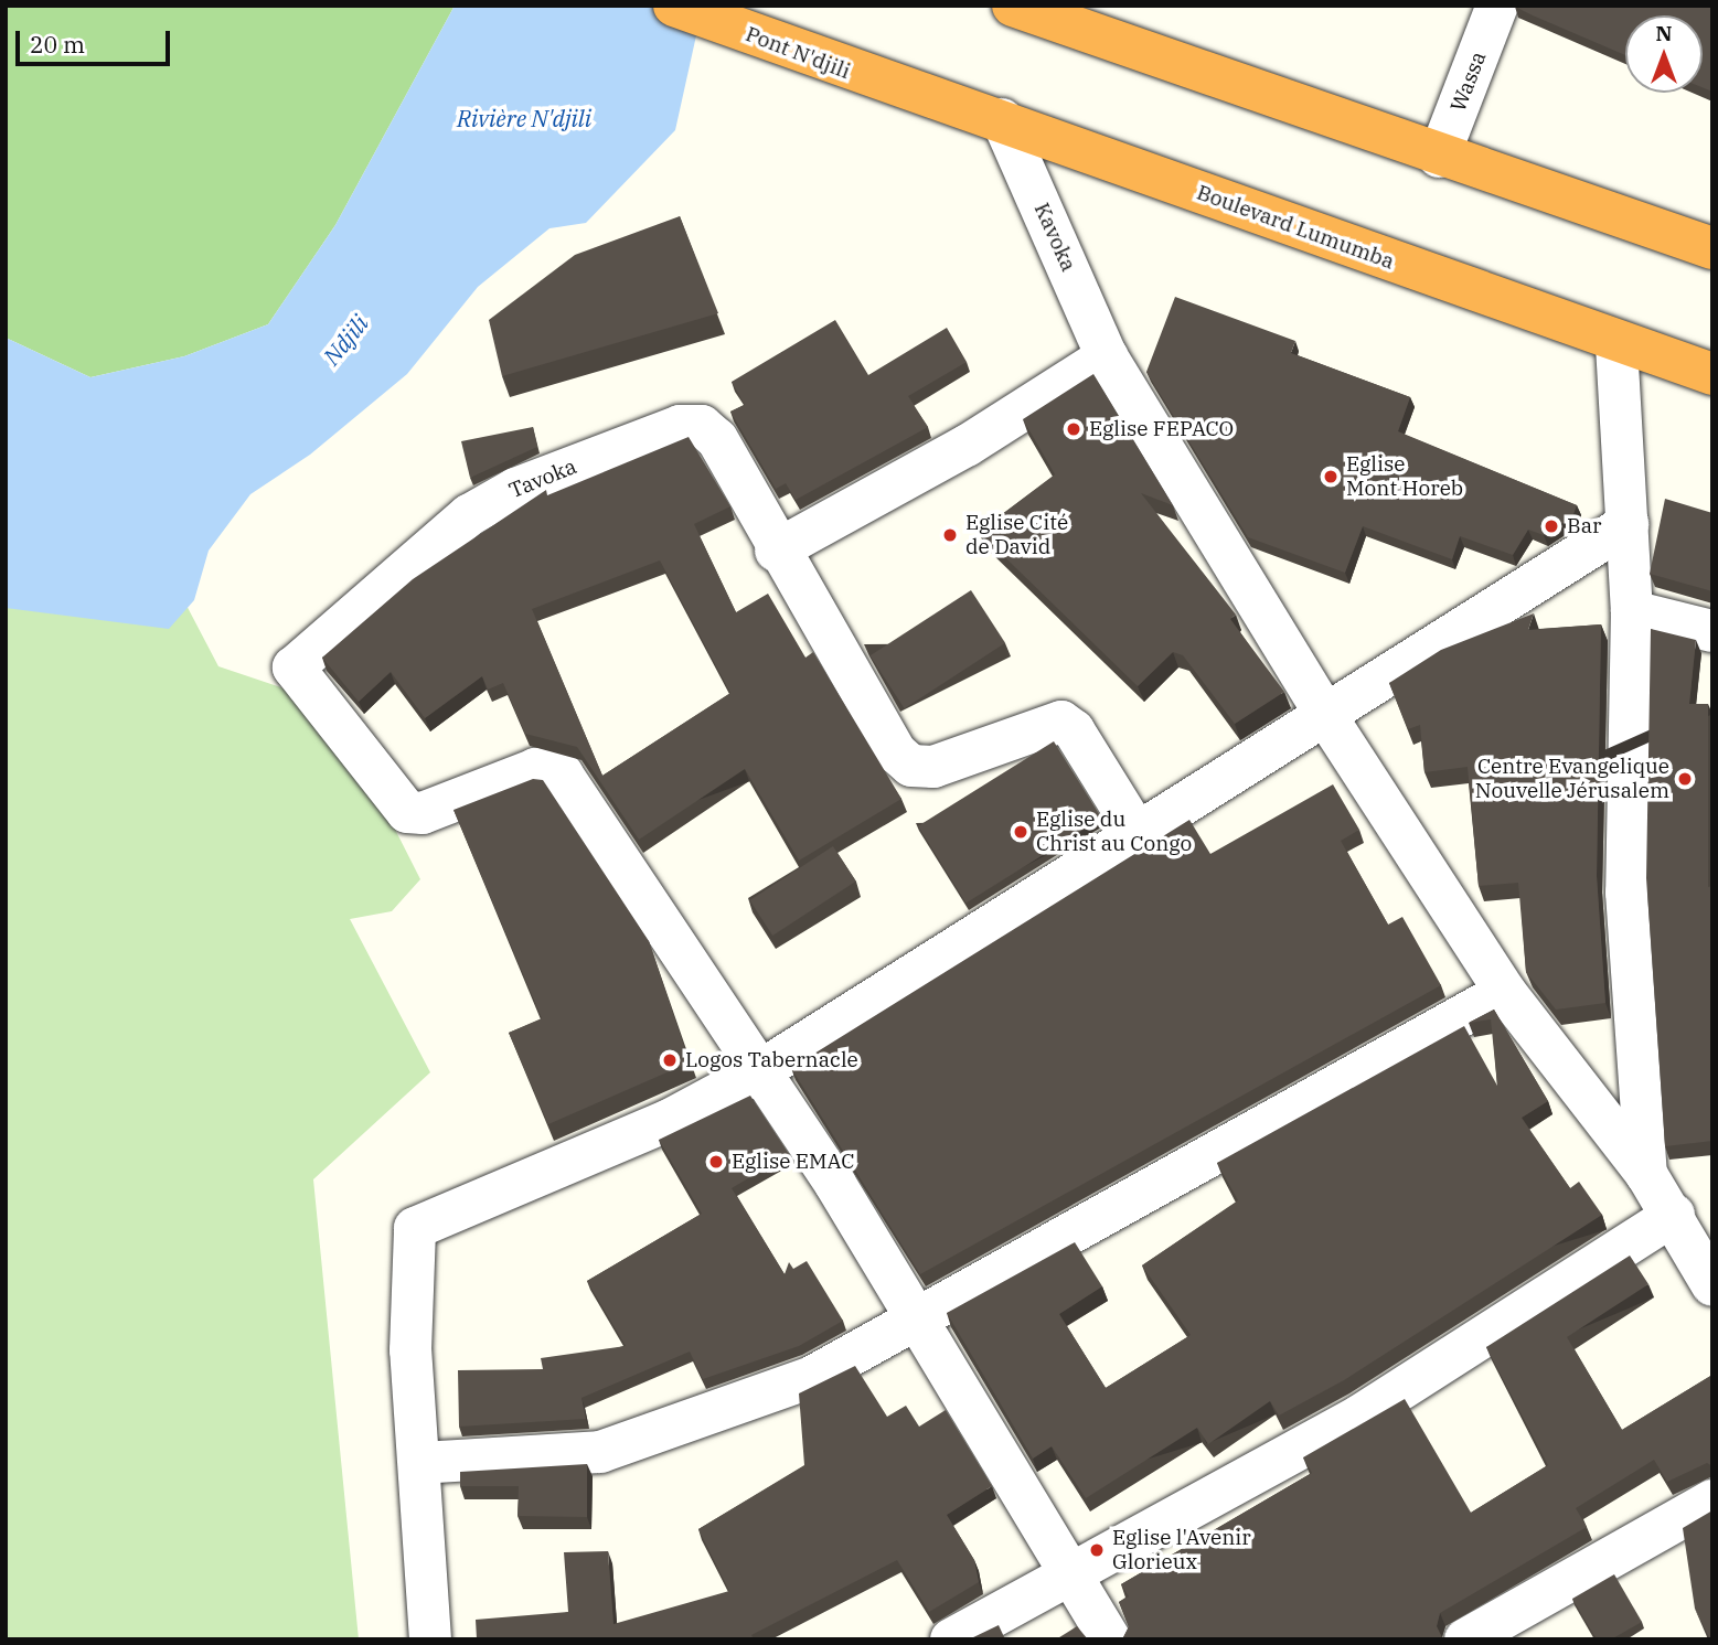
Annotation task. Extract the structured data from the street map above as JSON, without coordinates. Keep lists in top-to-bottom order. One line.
{"streets":{"highway":["Pont N'djili","Boulevard Lumumba"],"street":["Wassa","Kavoka","Tavoka"]},"crossings":[["Pont N'djili","Boulevard Lumumba"],["Boulevard Lumumba","Kavoka"]],"water":["Rivière N'djili","Ndjili"],"places":["Eglise FEPACO","Eglise Mont Horeb","Bar","Eglise Cité de David","Centre Evangelique Nouvelle Jérusalem","Eglise du Christ au Congo","Logos Tabernacle","Eglise EMAC","Eglise l'Avenir Glorieux"],"scale_bar":"20 m","north":"top"}
